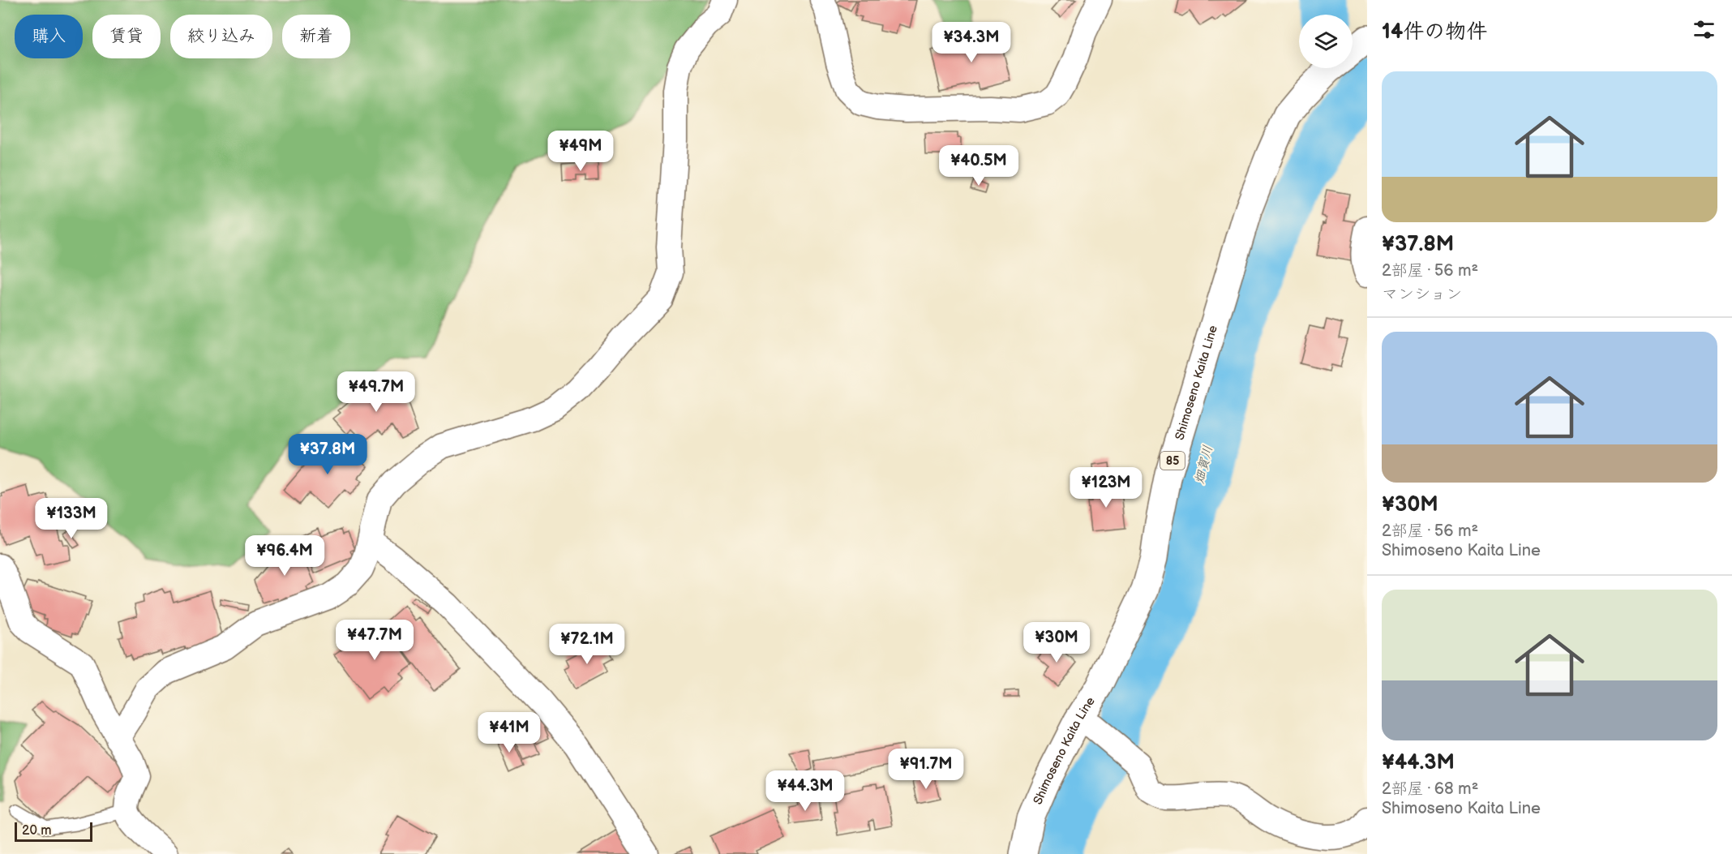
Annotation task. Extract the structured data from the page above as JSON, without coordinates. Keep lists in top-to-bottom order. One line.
{"streets":{"main road":["Shimoseno Kaita Line","85"]},"water":["畑賀川"],"scale_bar":"20 m","page":{"heading":"14件の物件","chip":["購入","賃貸","絞り込み","新着"],"price":["¥34.3M","¥49M","¥40.5M","¥49.7M","¥37.8M","¥123M","¥133M","¥96.4M","¥47.7M","¥30M","¥72.1M","¥41M","¥91.7M","¥44.3M"],"list":[{"name":"¥37.8M","note":"2部屋 · 56 m² · マンション"},{"name":"¥30M","note":"2部屋 · 56 m² · Shimoseno Kaita Line"},{"name":"¥44.3M","note":"2部屋 · 68 m² · Shimoseno Kaita Line"}],"scale":"20 m"}}
